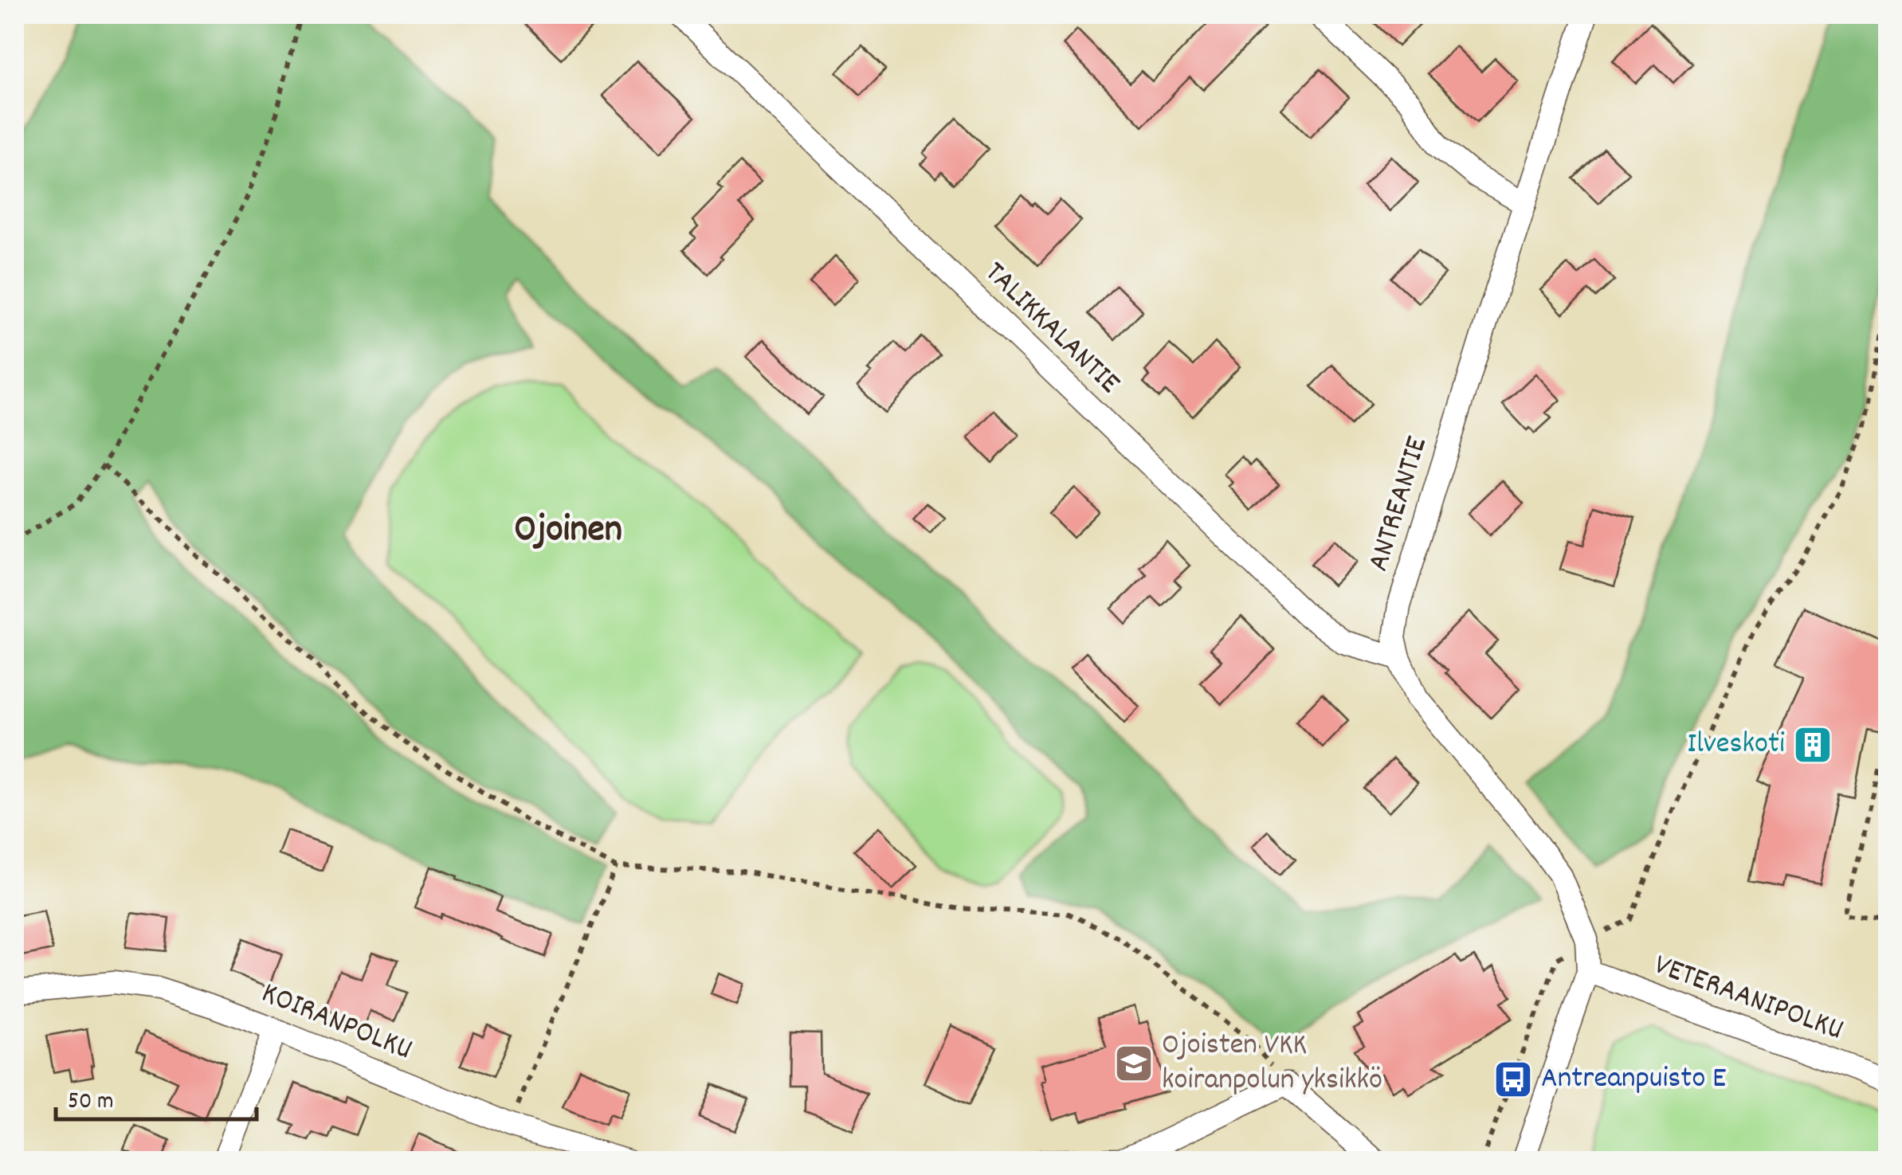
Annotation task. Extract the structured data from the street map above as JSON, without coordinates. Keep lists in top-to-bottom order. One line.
{"streets":{"street":["TALIKKALANTIE","ANTREANTIE","VETERAANIPOLKU","KOIRANPOLKU"]},"crossings":[["TALIKKALANTIE","ANTREANTIE"],["ANTREANTIE","VETERAANIPOLKU"]],"districts":["Ojoinen"],"places":{"building":["Ilveskoti"],"school or university":["Ojoisten VKK koiranpolun yksikkö"],"bus stop":["Antreanpuisto E"]},"scale_bar":"50 m"}
